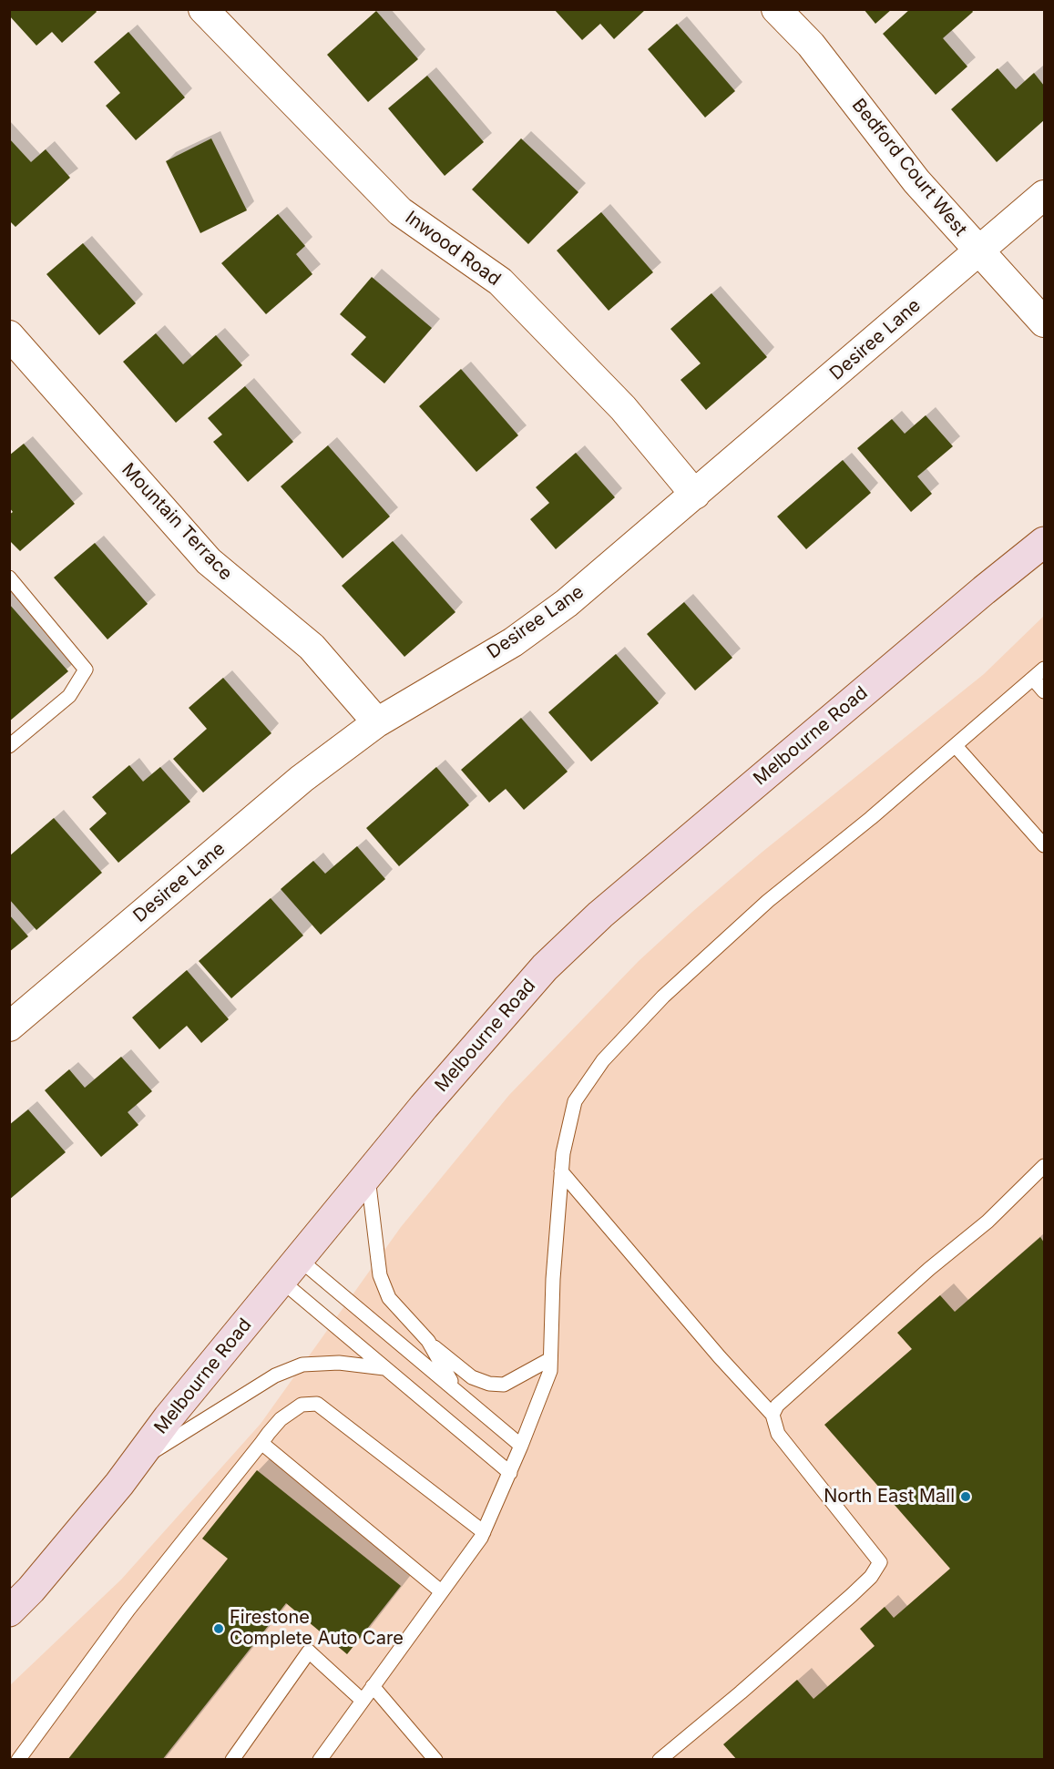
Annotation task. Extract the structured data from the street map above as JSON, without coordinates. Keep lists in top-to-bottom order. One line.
{"streets":{"main road":["Melbourne Road"],"street":["Bedford Court West","Inwood Road","Desiree Lane","Mountain Terrace"]},"crossings":[["Bedford Court West","Desiree Lane"],["Inwood Road","Desiree Lane"],["Desiree Lane","Mountain Terrace"]],"places":["North East Mall","Firestone Complete Auto Care"]}
